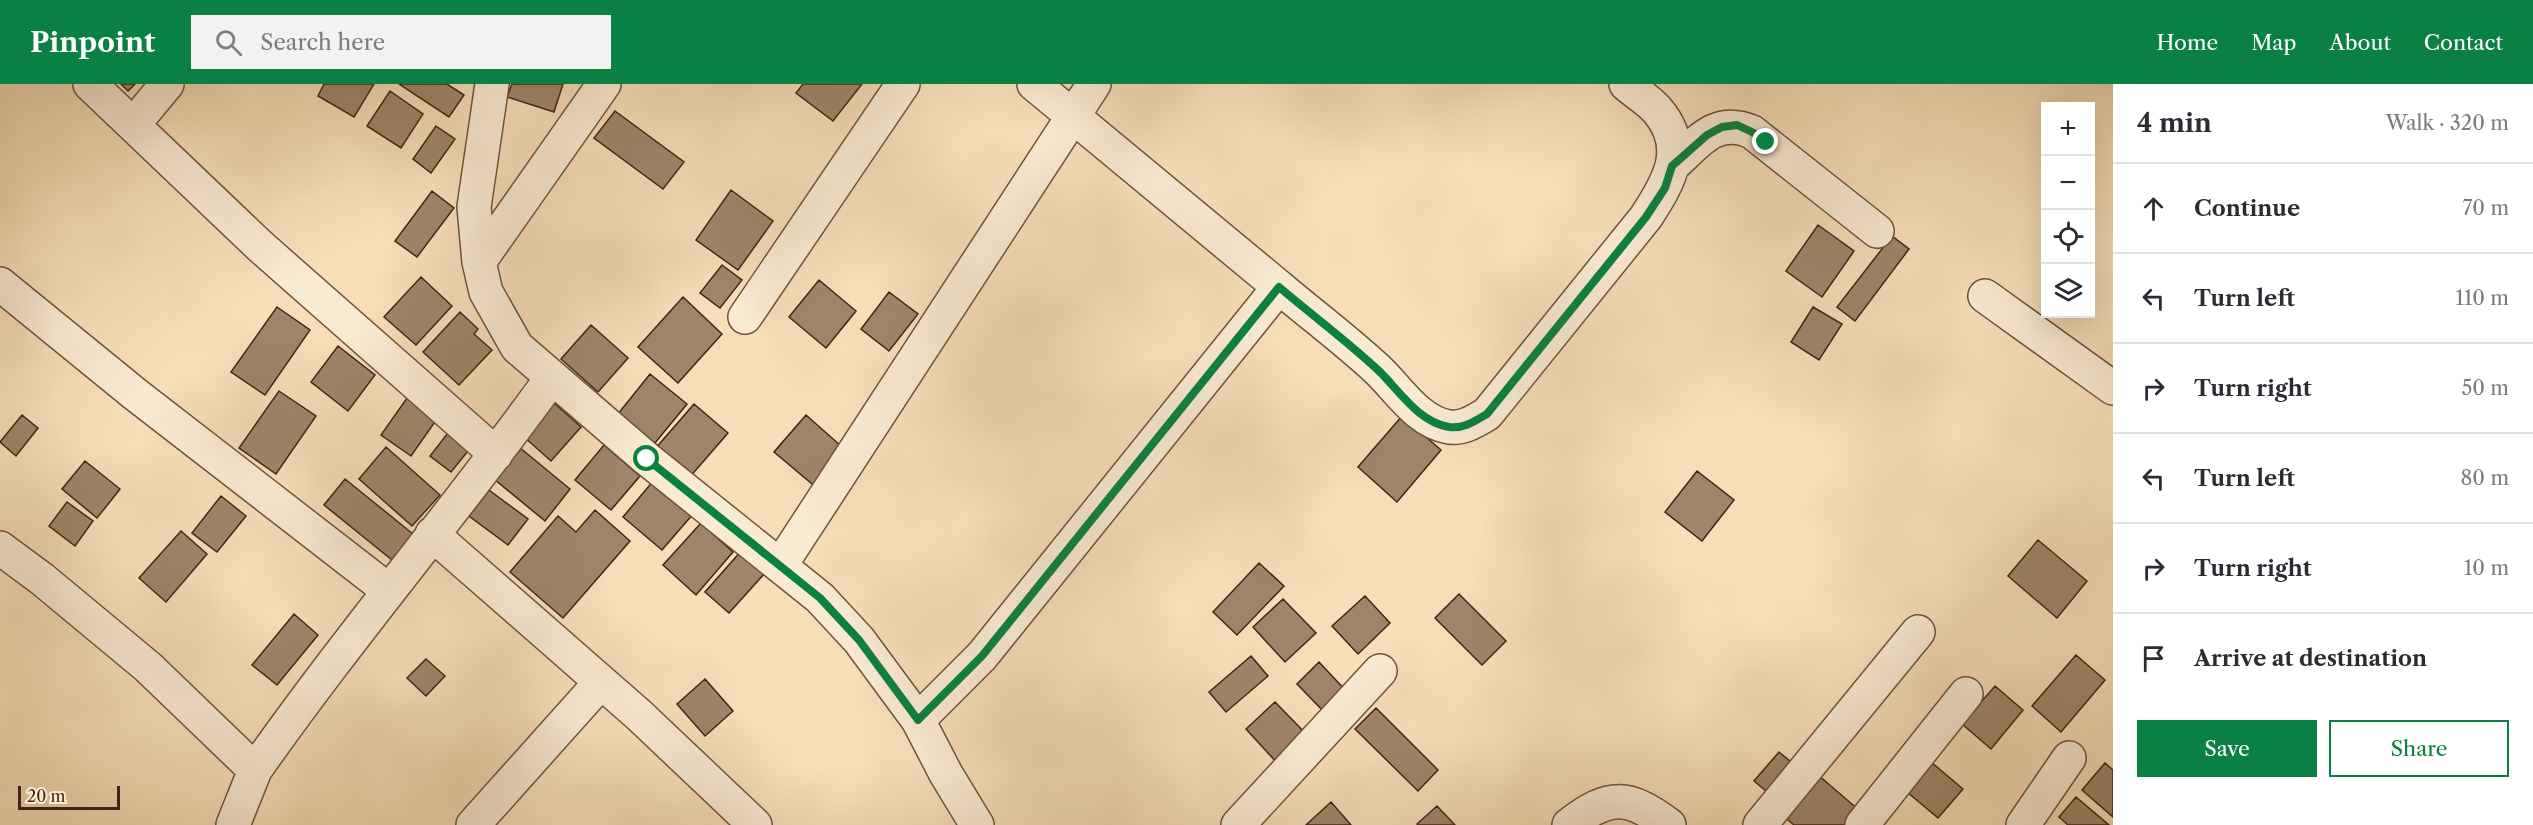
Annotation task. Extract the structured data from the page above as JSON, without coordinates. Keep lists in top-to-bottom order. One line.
{"scale_bar":"20 m","page":{"header":"Pinpoint","search":"Search here","nav":["Home","Map","About","Contact"],"heading":["4 min","Walk · 320 m"],"map_buttons":["+","−"],"list":[["Continue","70 m"],["Turn left","110 m"],["Turn right","50 m"],["Turn left","80 m"],["Turn right","10 m"],"Arrive at destination"],"buttons":["Save","Share"],"scale":"20 m"}}
